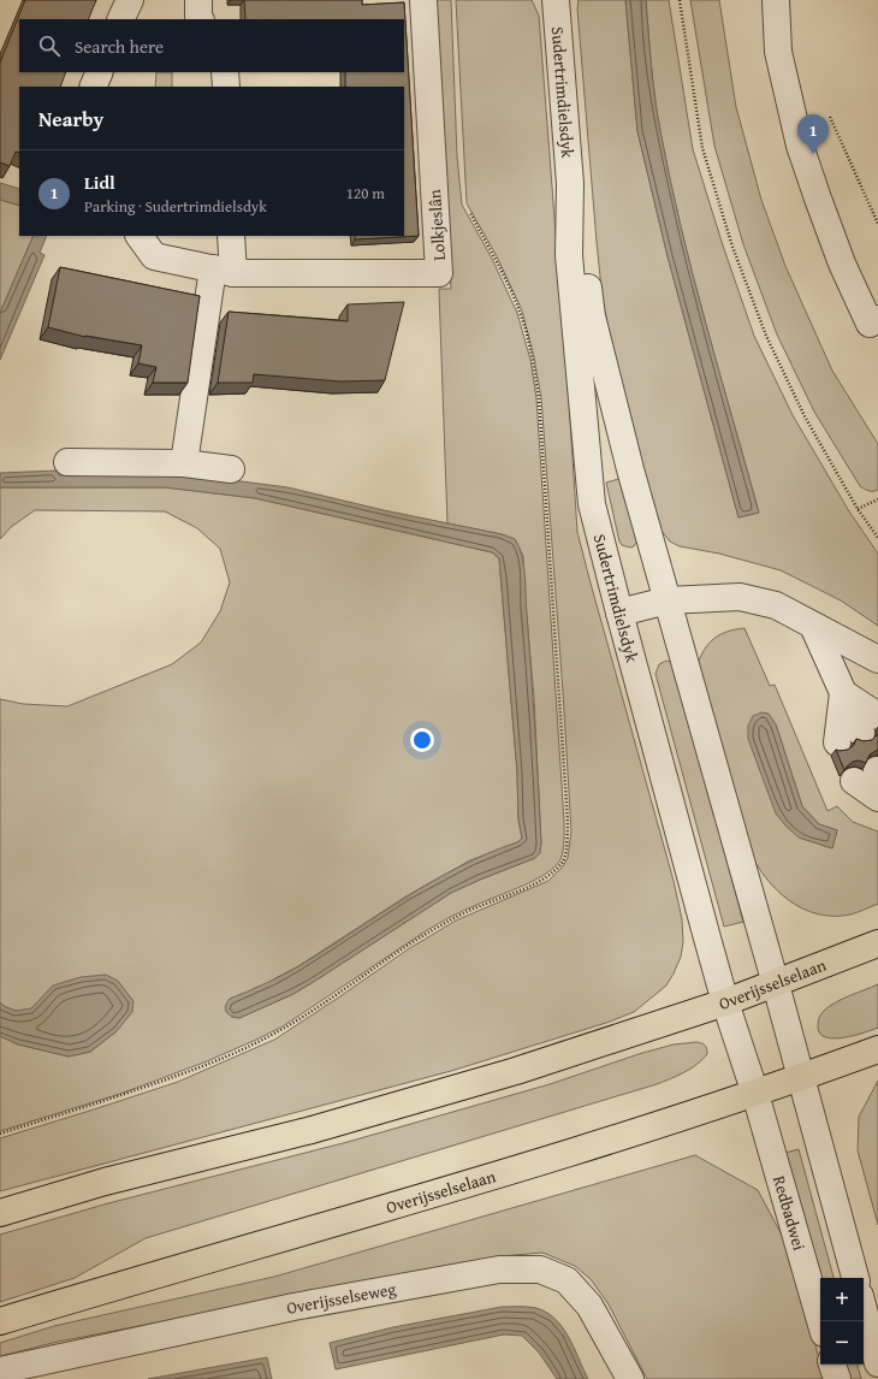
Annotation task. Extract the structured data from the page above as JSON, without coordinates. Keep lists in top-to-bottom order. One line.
{"streets":{"main road":["Overijsselselaan"],"street":["Sudertrimdielsdyk","Lolkjeslân","Redbadwei","Overijsselseweg"]},"crossings":[["Sudertrimdielsdyk","Overijsselselaan"],["Sudertrimdielsdyk","Redbadwei"],["Overijsselselaan","Redbadwei"]],"page":{"search":"Search here","heading":"Nearby","pins":"1","list":[{"mark":"1","name":"Lidl","note":"Parking · Sudertrimdielsdyk","value":"120 m"}],"map_buttons":["+","−"]}}
